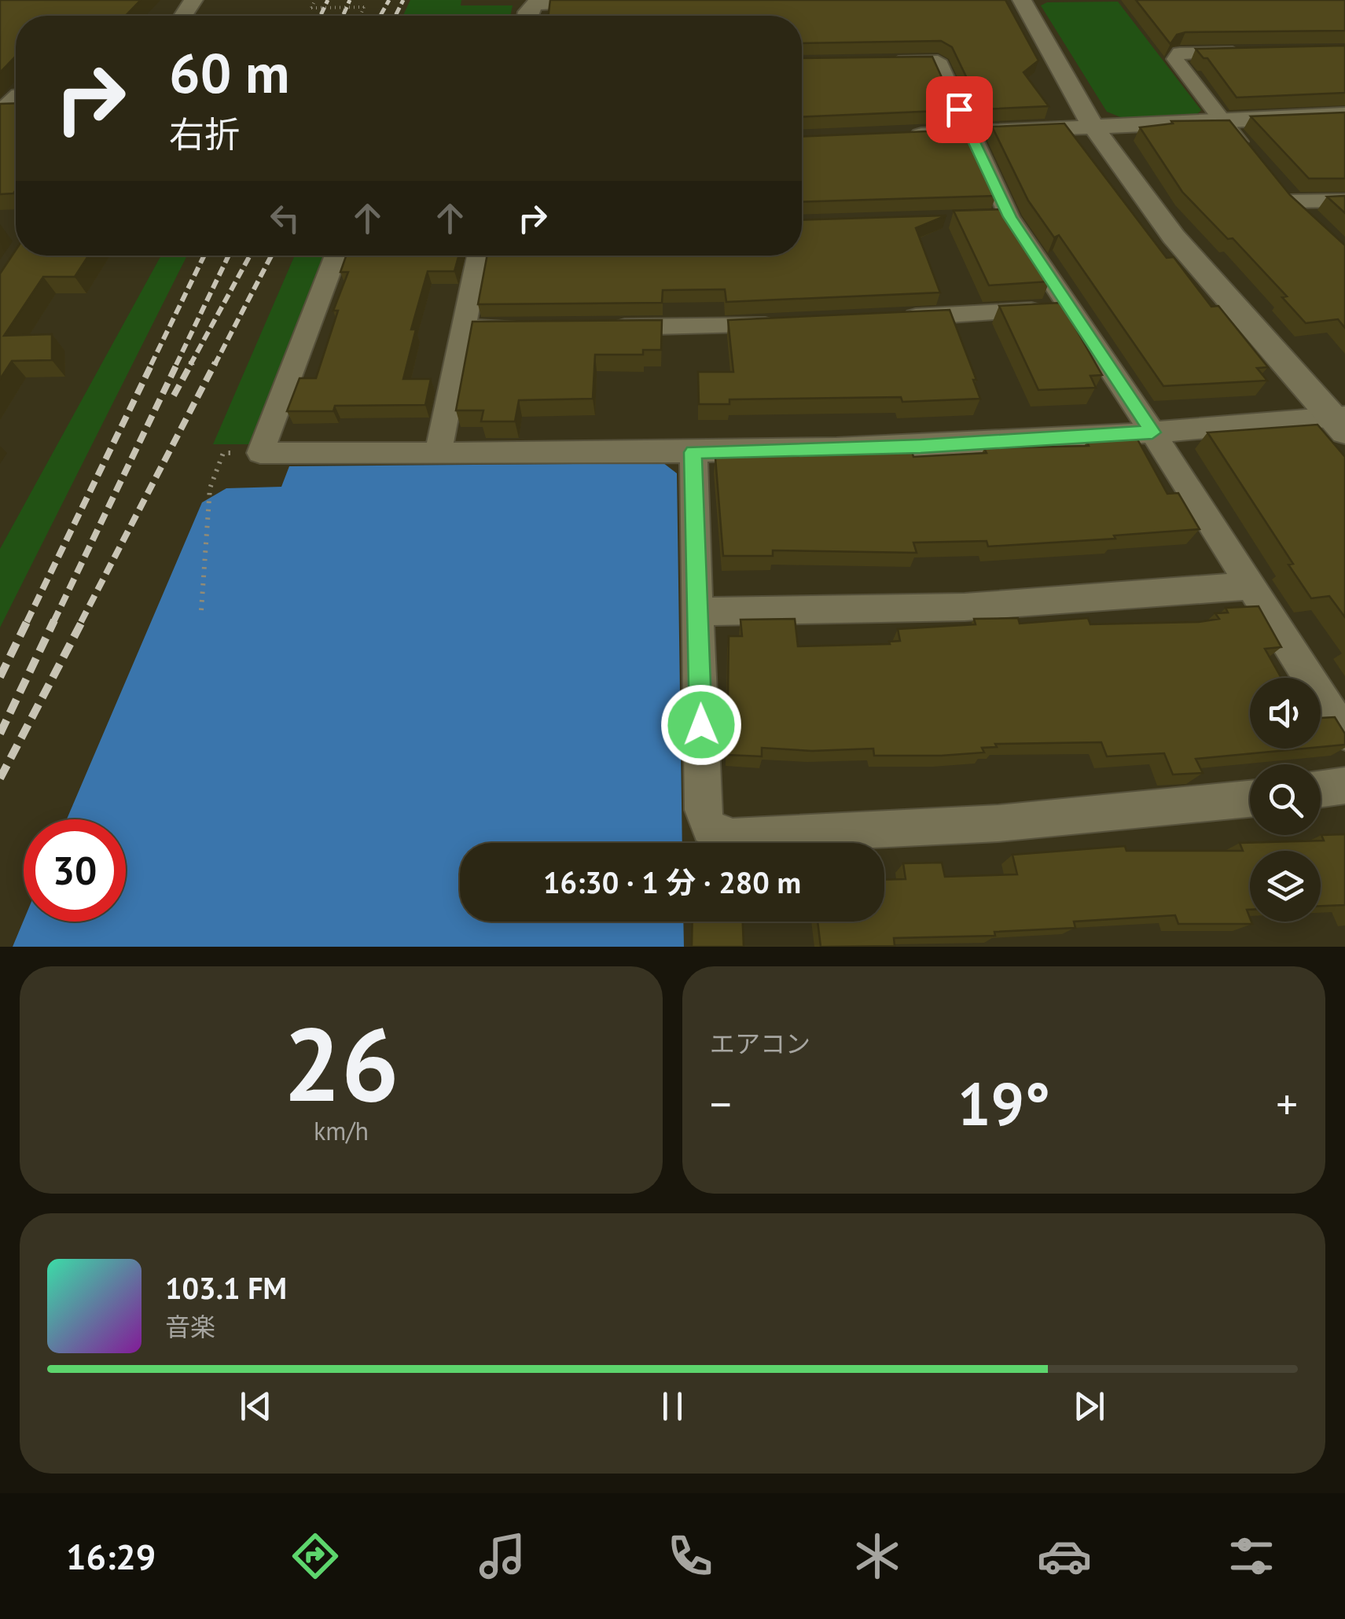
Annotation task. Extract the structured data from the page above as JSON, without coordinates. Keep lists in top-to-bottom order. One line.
{"page":{"turn":["60 m","右折"],"limit":"30","trip":"16:30 · 1 分 · 280 m","tile":[["26","km/h"],"エアコン"],"heat":["−","19°","+"],"song":["103.1 FM","音楽"],"tabs":"16:29"}}
